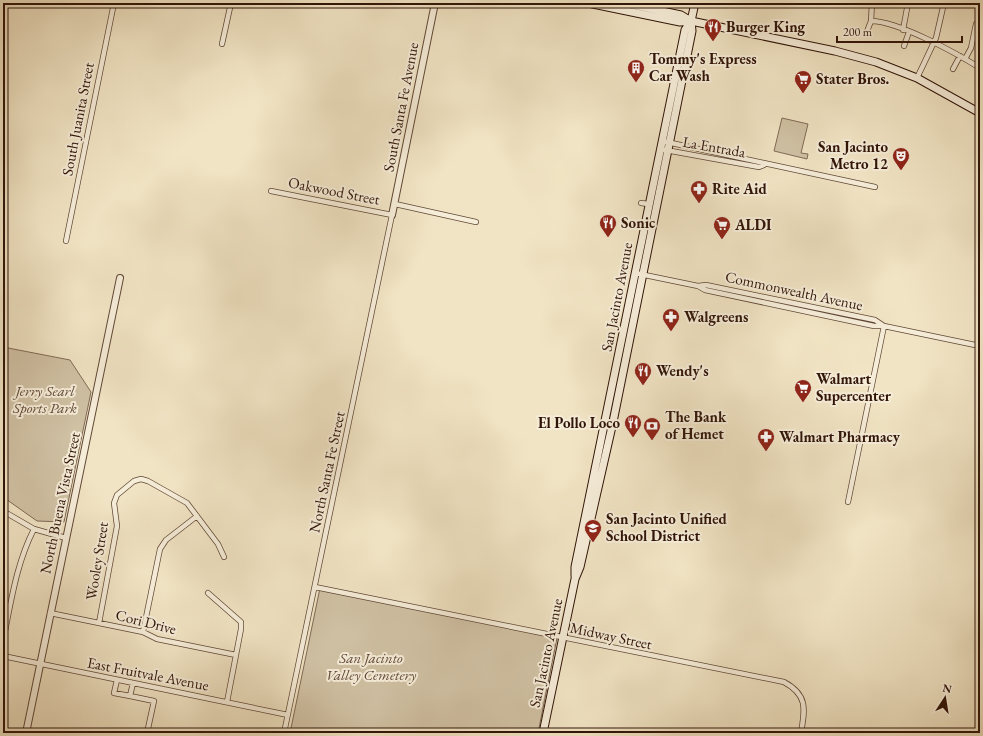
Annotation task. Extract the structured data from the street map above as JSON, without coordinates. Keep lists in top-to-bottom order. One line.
{"streets":{"main road":["San Jacinto Avenue"],"street":["South Santa Fe Avenue","South Juanita Street","La Entrada","Oakwood Street","Commonwealth Avenue","North Santa Fe Street","North Buena Vista Street","Wooley Street","Cori Drive","Midway Street","East Fruitvale Avenue"]},"crossings":[["South Santa Fe Avenue","Oakwood Street"],["South Santa Fe Avenue","North Santa Fe Street"],["La Entrada","San Jacinto Avenue"],["Oakwood Street","North Santa Fe Street"],["Commonwealth Avenue","San Jacinto Avenue"],["San Jacinto Avenue","Midway Street"],["North Santa Fe Street","Midway Street"],["North Santa Fe Street","East Fruitvale Avenue"],["North Buena Vista Street","Cori Drive"],["North Buena Vista Street","East Fruitvale Avenue"],["Wooley Street","Cori Drive"]],"parks":["Jerry Searl Sports Park","San Jacinto Valley Cemetery"],"places":{"restaurant":["Burger King","Sonic","Wendy's","El Pollo Loco"],"building":["Tommy's Express Car Wash"],"supermarket":["Stater Bros.","ALDI","Walmart Supercenter"],"theatre":["San Jacinto Metro 12"],"pharmacy":["Rite Aid","Walgreens","Walmart Pharmacy"],"bank":["The Bank of Hemet"],"school or university":["San Jacinto Unified School District"]},"scale_bar":"200 m","north":"top"}
